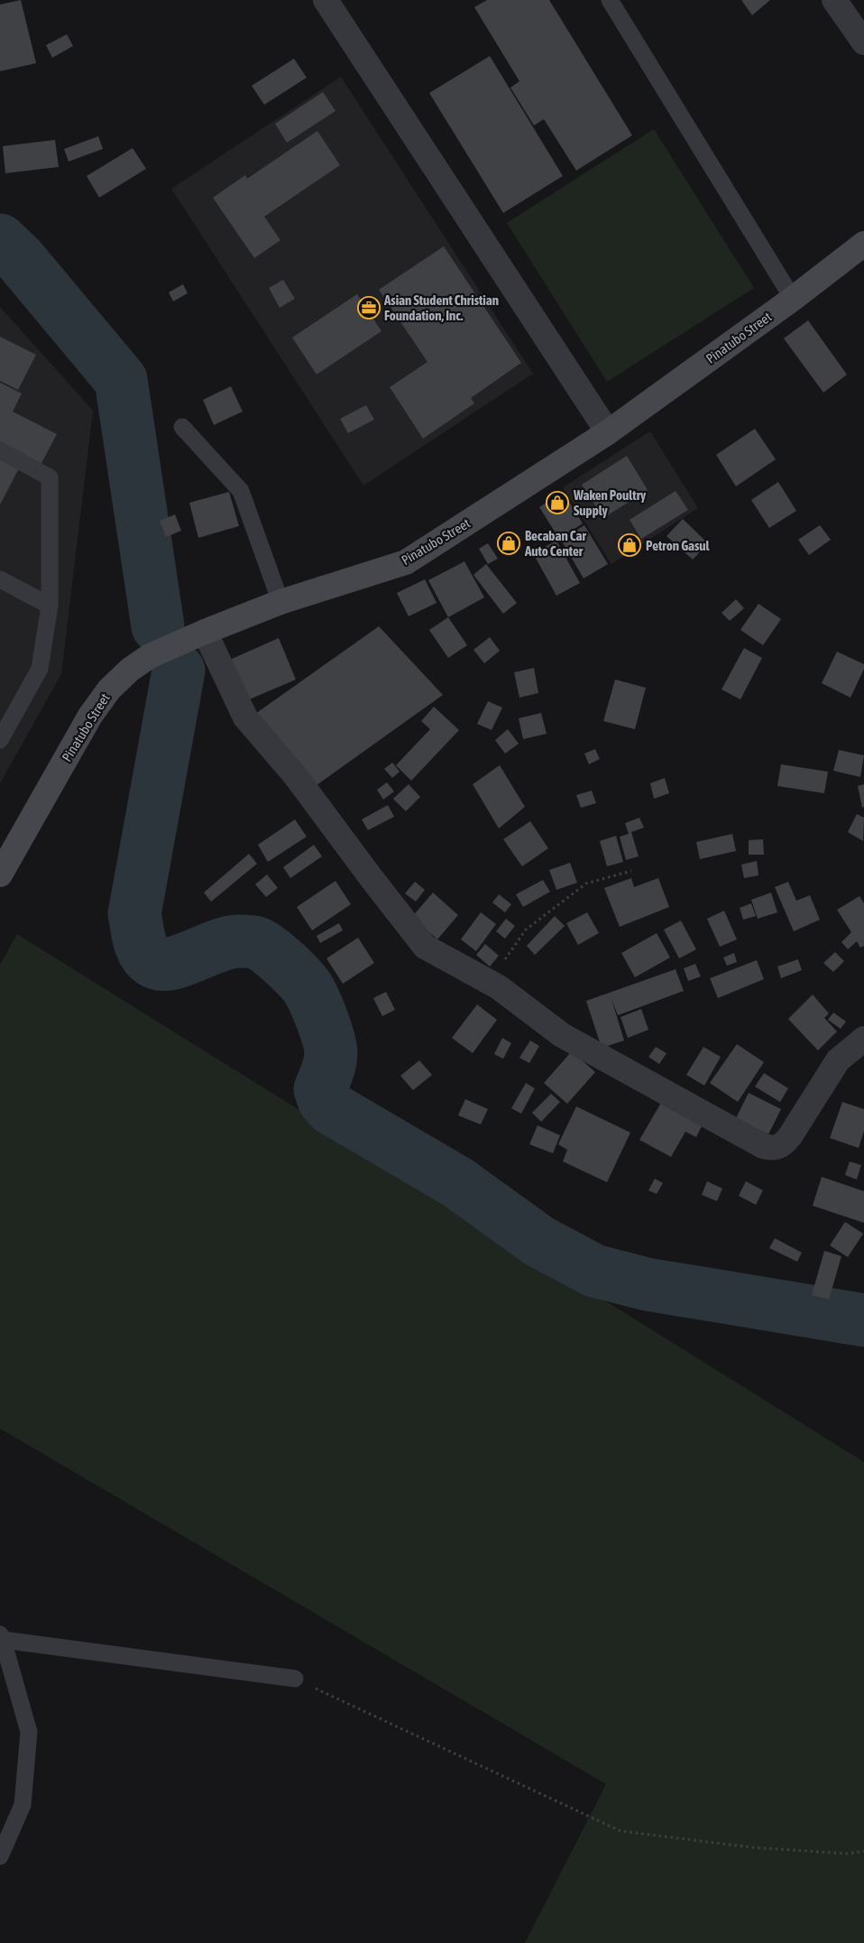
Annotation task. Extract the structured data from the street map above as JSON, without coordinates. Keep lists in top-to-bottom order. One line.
{"streets":{"street":["Pinatubo Street"]},"places":{"office":["Asian Student Christian Foundation, Inc."],"shop":["Waken Poultry Supply","Becaban Car Auto Center","Petron Gasul"]}}
